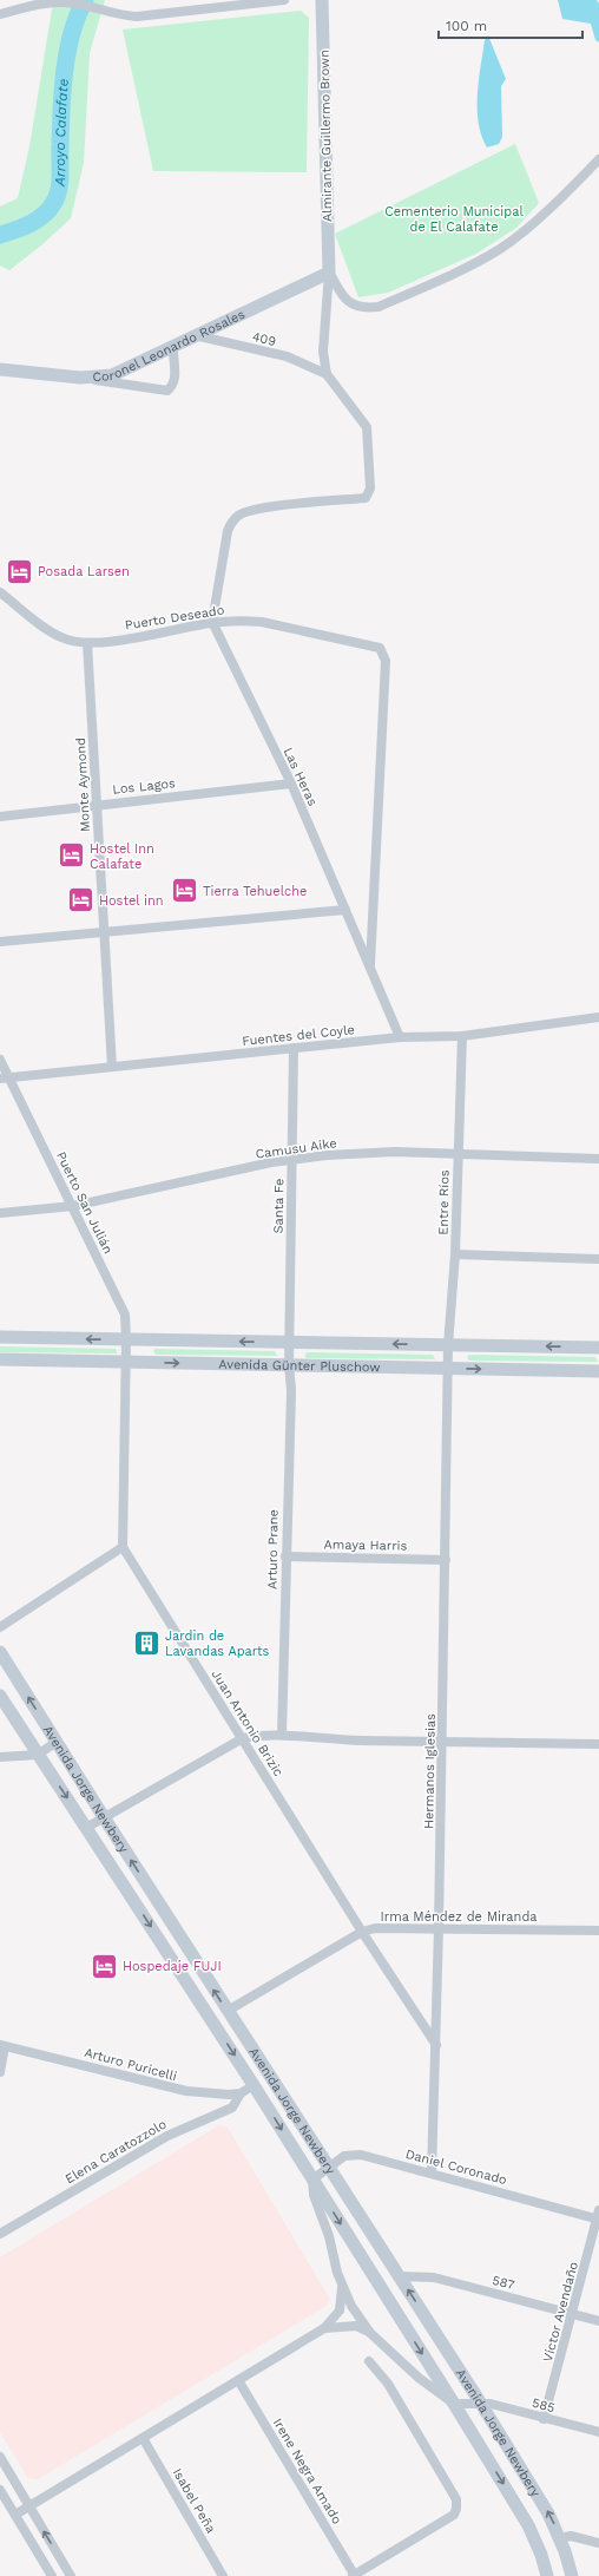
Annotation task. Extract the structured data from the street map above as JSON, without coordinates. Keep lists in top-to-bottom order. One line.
{"streets":{"street":["Almirante Guillermo Brown","409","Coronel Leonardo Rosales","Puerto Deseado","Las Heras","Monte Aymond","Los Lagos","Fuentes del Coyle","Camusu Aike","Puerto San Julián","Entre Ríos","Santa Fe","Avenida Günter Pluschow","Amaya Harris","Arturo Prane","Juan Antonio Brizic","Hermanos Iglesias","Avenida Jorge Newbery","Irma Méndez de Miranda","Arturo Puricelli","Elena Caratozzolo","Daniel Coronado","587","Víctor Avendaño","585","Irene Negra Amado","Isabel Peña"]},"crossings":[["Almirante Guillermo Brown","Coronel Leonardo Rosales"],["409","Coronel Leonardo Rosales"],["Puerto Deseado","Las Heras"],["Puerto Deseado","Monte Aymond"],["Las Heras","Los Lagos"],["Las Heras","Fuentes del Coyle"],["Monte Aymond","Los Lagos"],["Monte Aymond","Fuentes del Coyle"],["Fuentes del Coyle","Puerto San Julián"],["Fuentes del Coyle","Entre Ríos"],["Fuentes del Coyle","Santa Fe"],["Camusu Aike","Puerto San Julián"],["Camusu Aike","Entre Ríos"],["Camusu Aike","Santa Fe"],["Puerto San Julián","Avenida Günter Pluschow"],["Entre Ríos","Avenida Günter Pluschow"],["Entre Ríos","Hermanos Iglesias"],["Santa Fe","Avenida Günter Pluschow"],["Santa Fe","Arturo Prane"],["Avenida Günter Pluschow","Arturo Prane"],["Avenida Günter Pluschow","Hermanos Iglesias"],["Amaya Harris","Arturo Prane"],["Amaya Harris","Hermanos Iglesias"],["Juan Antonio Brizic","Hermanos Iglesias"],["Juan Antonio Brizic","Irma Méndez de Miranda"],["Hermanos Iglesias","Irma Méndez de Miranda"],["Hermanos Iglesias","Daniel Coronado"],["Avenida Jorge Newbery","Irma Méndez de Miranda"],["Avenida Jorge Newbery","Daniel Coronado"],["Avenida Jorge Newbery","587"],["Avenida Jorge Newbery","585"],["Arturo Puricelli","Elena Caratozzolo"],["Daniel Coronado","Víctor Avendaño"],["587","Víctor Avendaño"],["Víctor Avendaño","585"]],"water":["Arroyo Calafate"],"parks":["Cementerio Municipal de El Calafate"],"places":{"hotel":["Posada Larsen","Hostel Inn Calafate","Tierra Tehuelche","Hostel inn","Hospedaje FUJI"],"building":["Jardin de Lavandas Aparts"]},"scale_bar":"100 m"}
